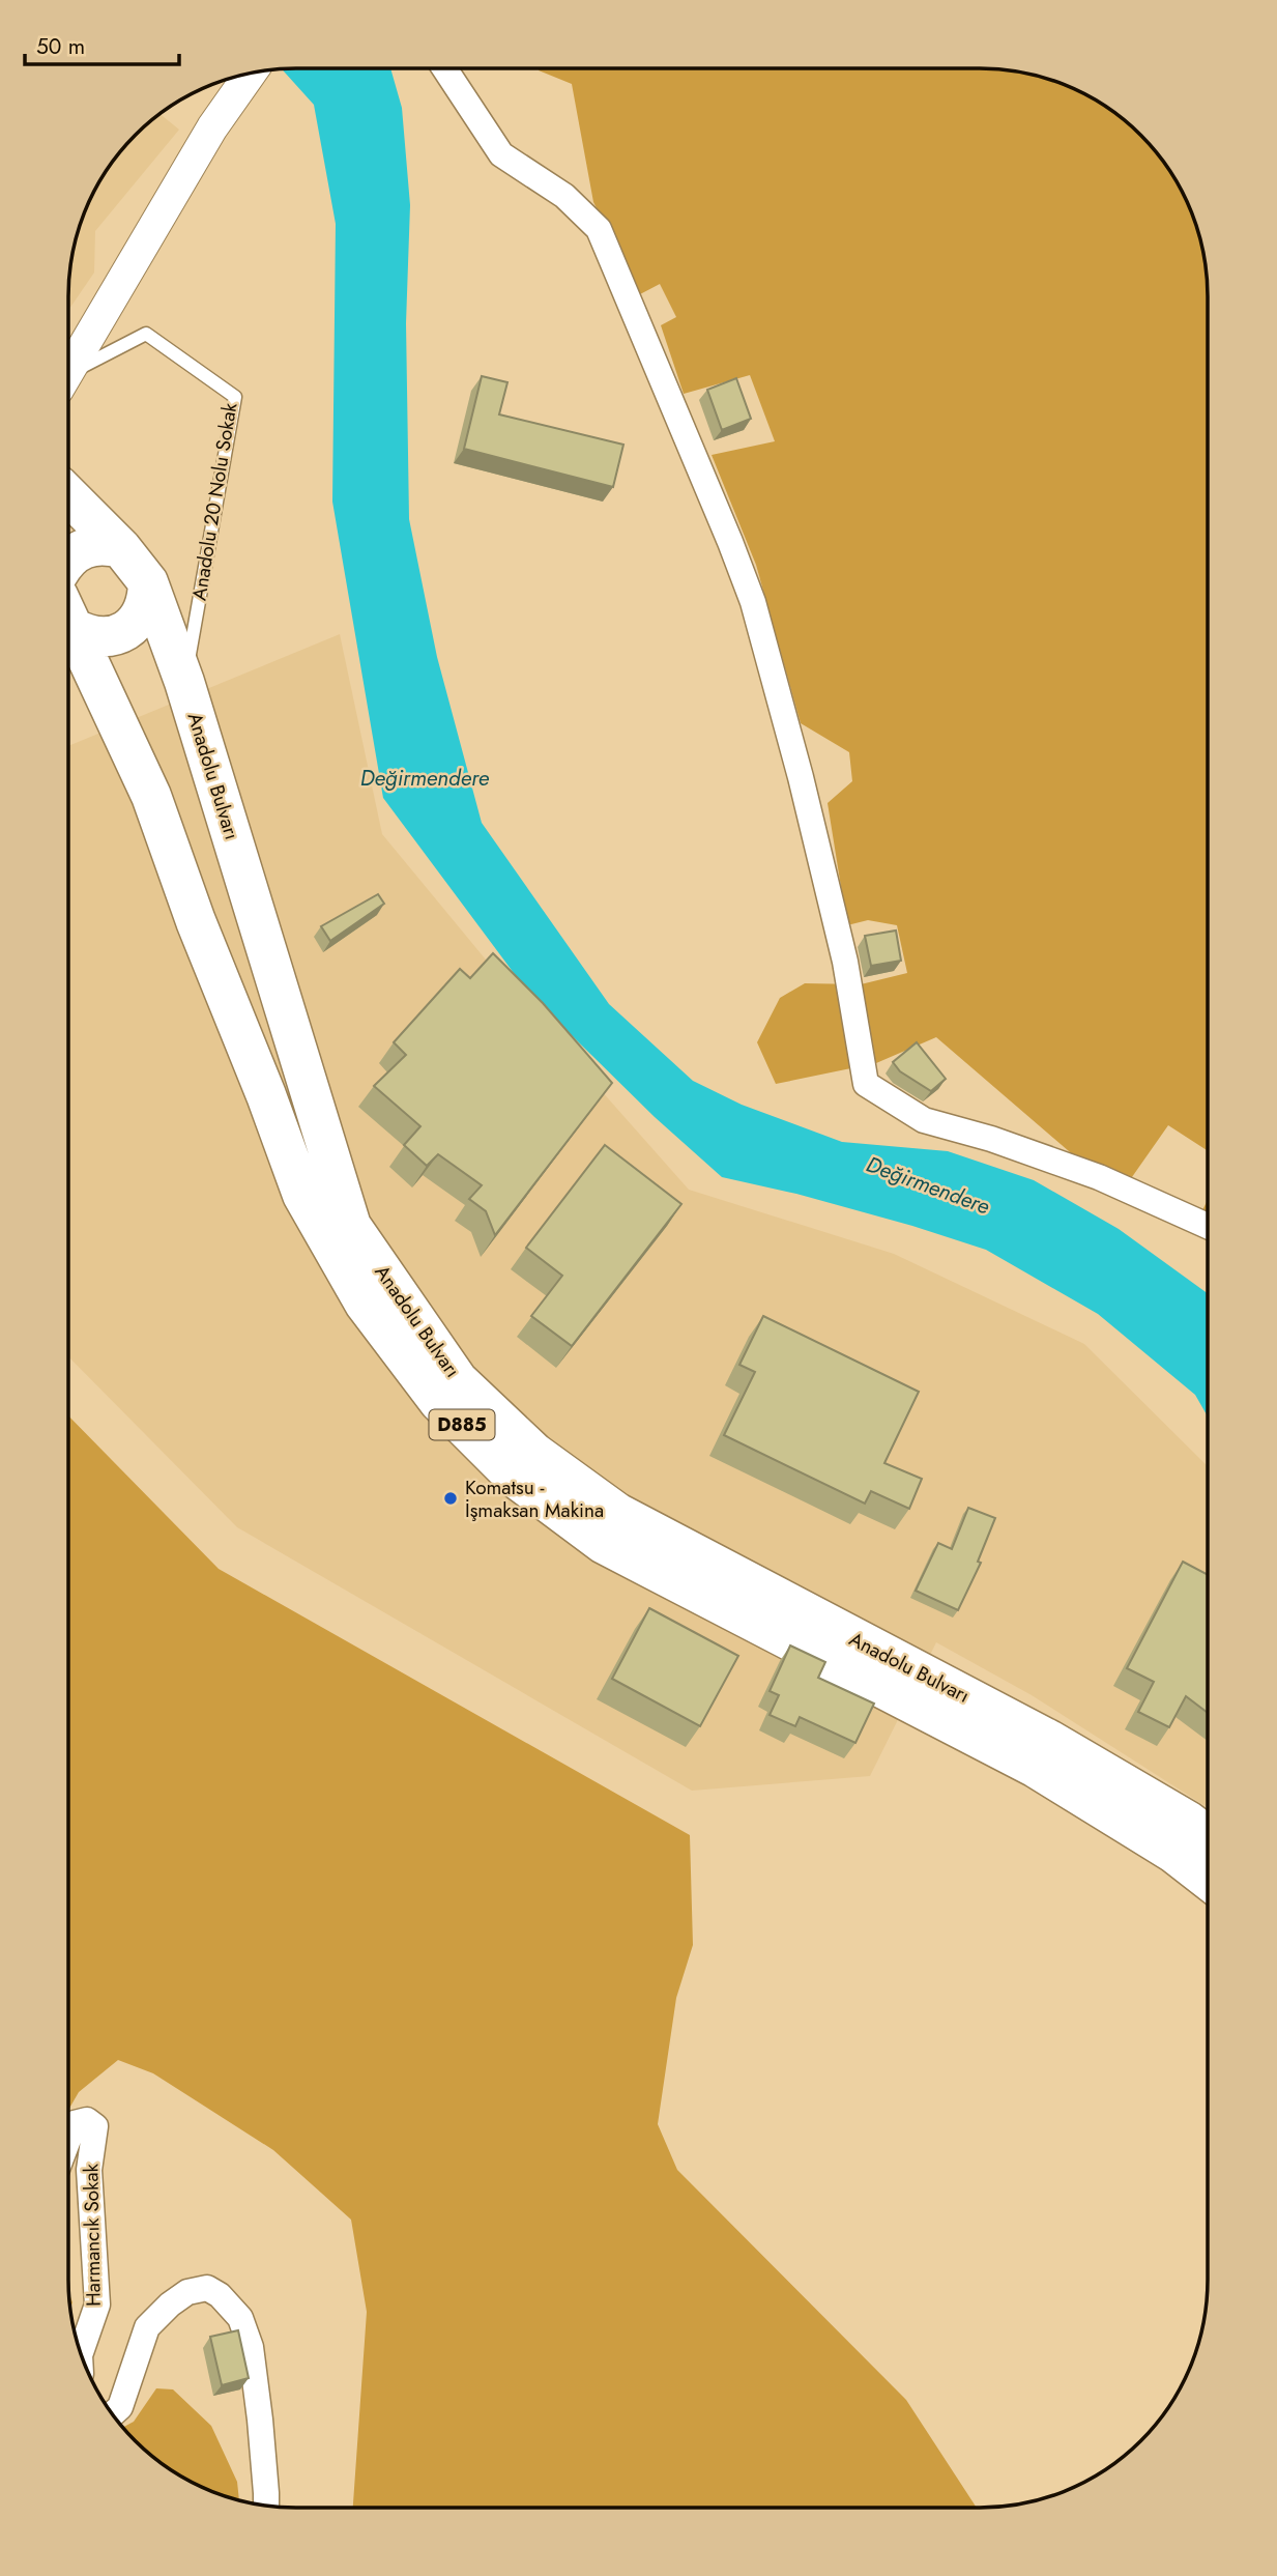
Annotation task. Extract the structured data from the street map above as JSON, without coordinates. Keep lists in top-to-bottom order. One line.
{"streets":{"highway":["Anadolu Bulvarı","D885"],"street":["Harmancık Sokak"],"lane":["Anadolu 20 Nolu Sokak"]},"crossings":[["Anadolu 20 Nolu Sokak","Anadolu Bulvarı"]],"water":["Değirmendere"],"places":["Komatsu - İşmaksan Makina"],"scale_bar":"50 m"}
